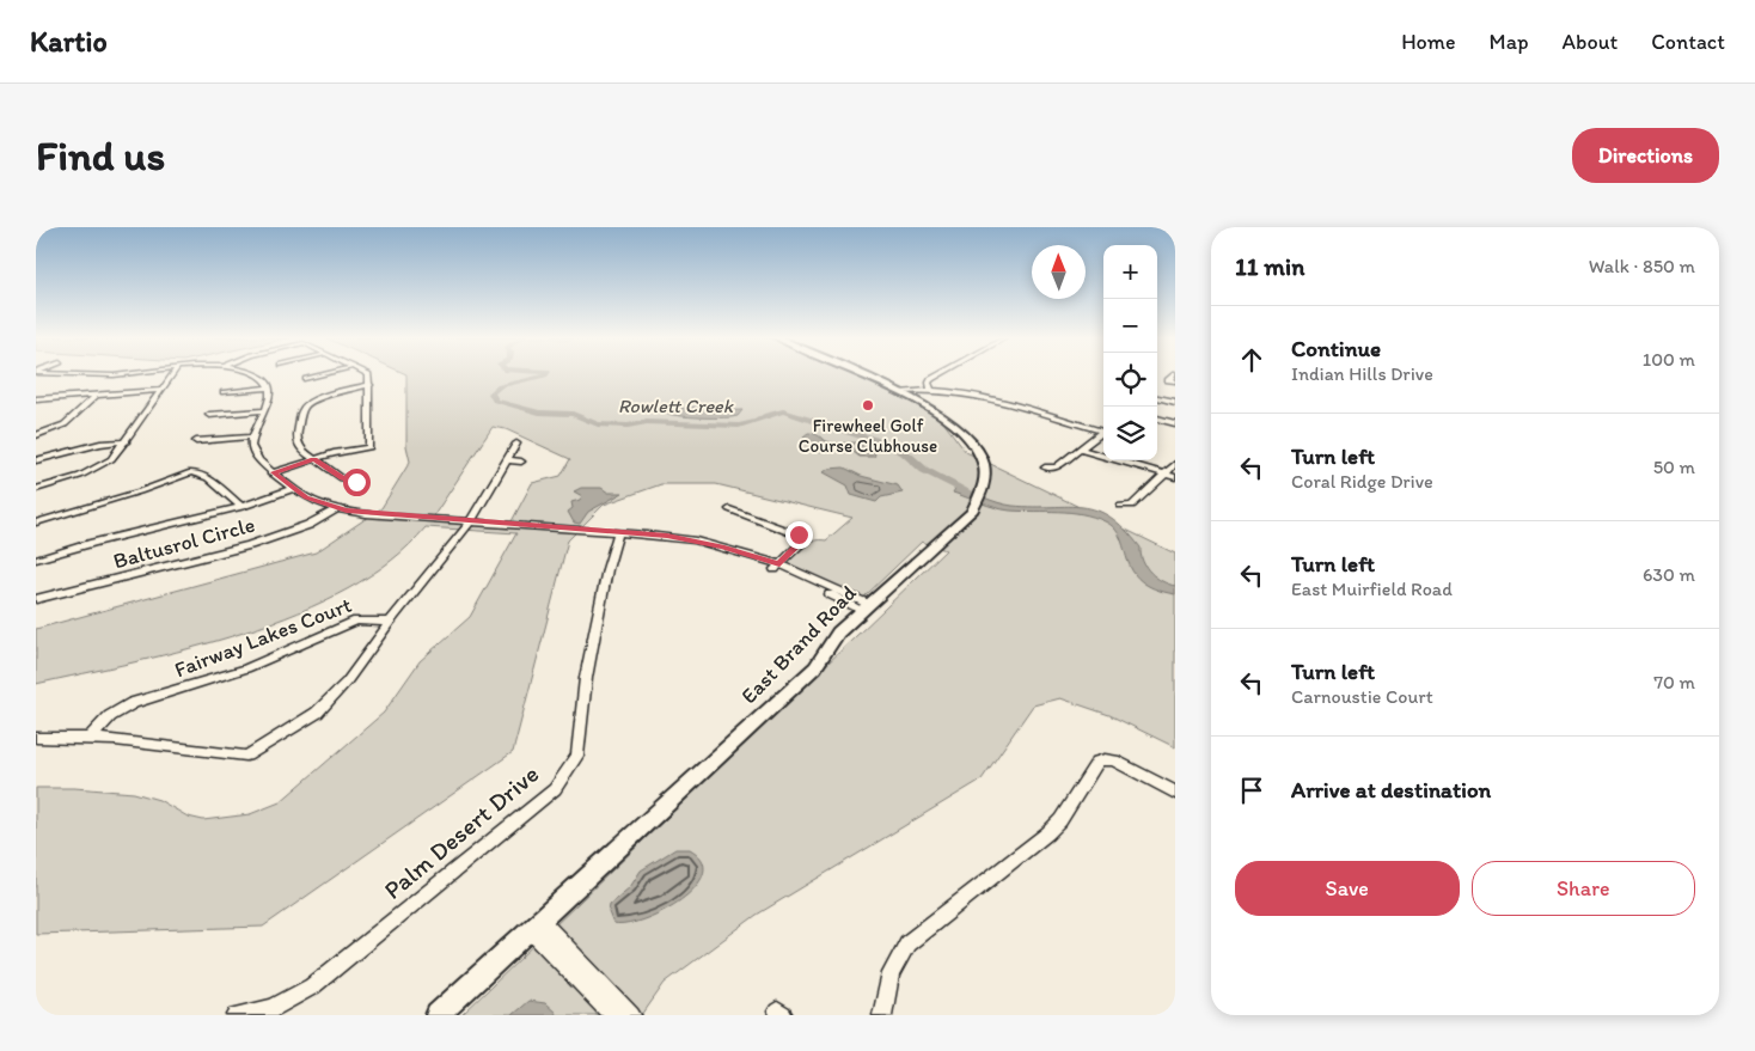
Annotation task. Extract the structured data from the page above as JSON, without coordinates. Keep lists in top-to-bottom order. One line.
{"streets":{"main road":["East Brand Road"],"street":["Baltusrol Circle","Fairway Lakes Court","Palm Desert Drive"]},"water":["Rowlett Creek"],"places":["Firewheel Golf Course Clubhouse"],"north":"top","page":{"header":"Kartio","nav":["Home","Map","About","Contact"],"buttons":["Directions",["Save","Share"]],"title":"Find us","heading":["11 min","Walk · 850 m"],"map_buttons":["+","−"],"list":[["Continue","Indian Hills Drive","100 m"],["Turn left","Coral Ridge Drive","50 m"],["Turn left","East Muirfield Road","630 m"],["Turn left","Carnoustie Court","70 m"],"Arrive at destination"]}}
